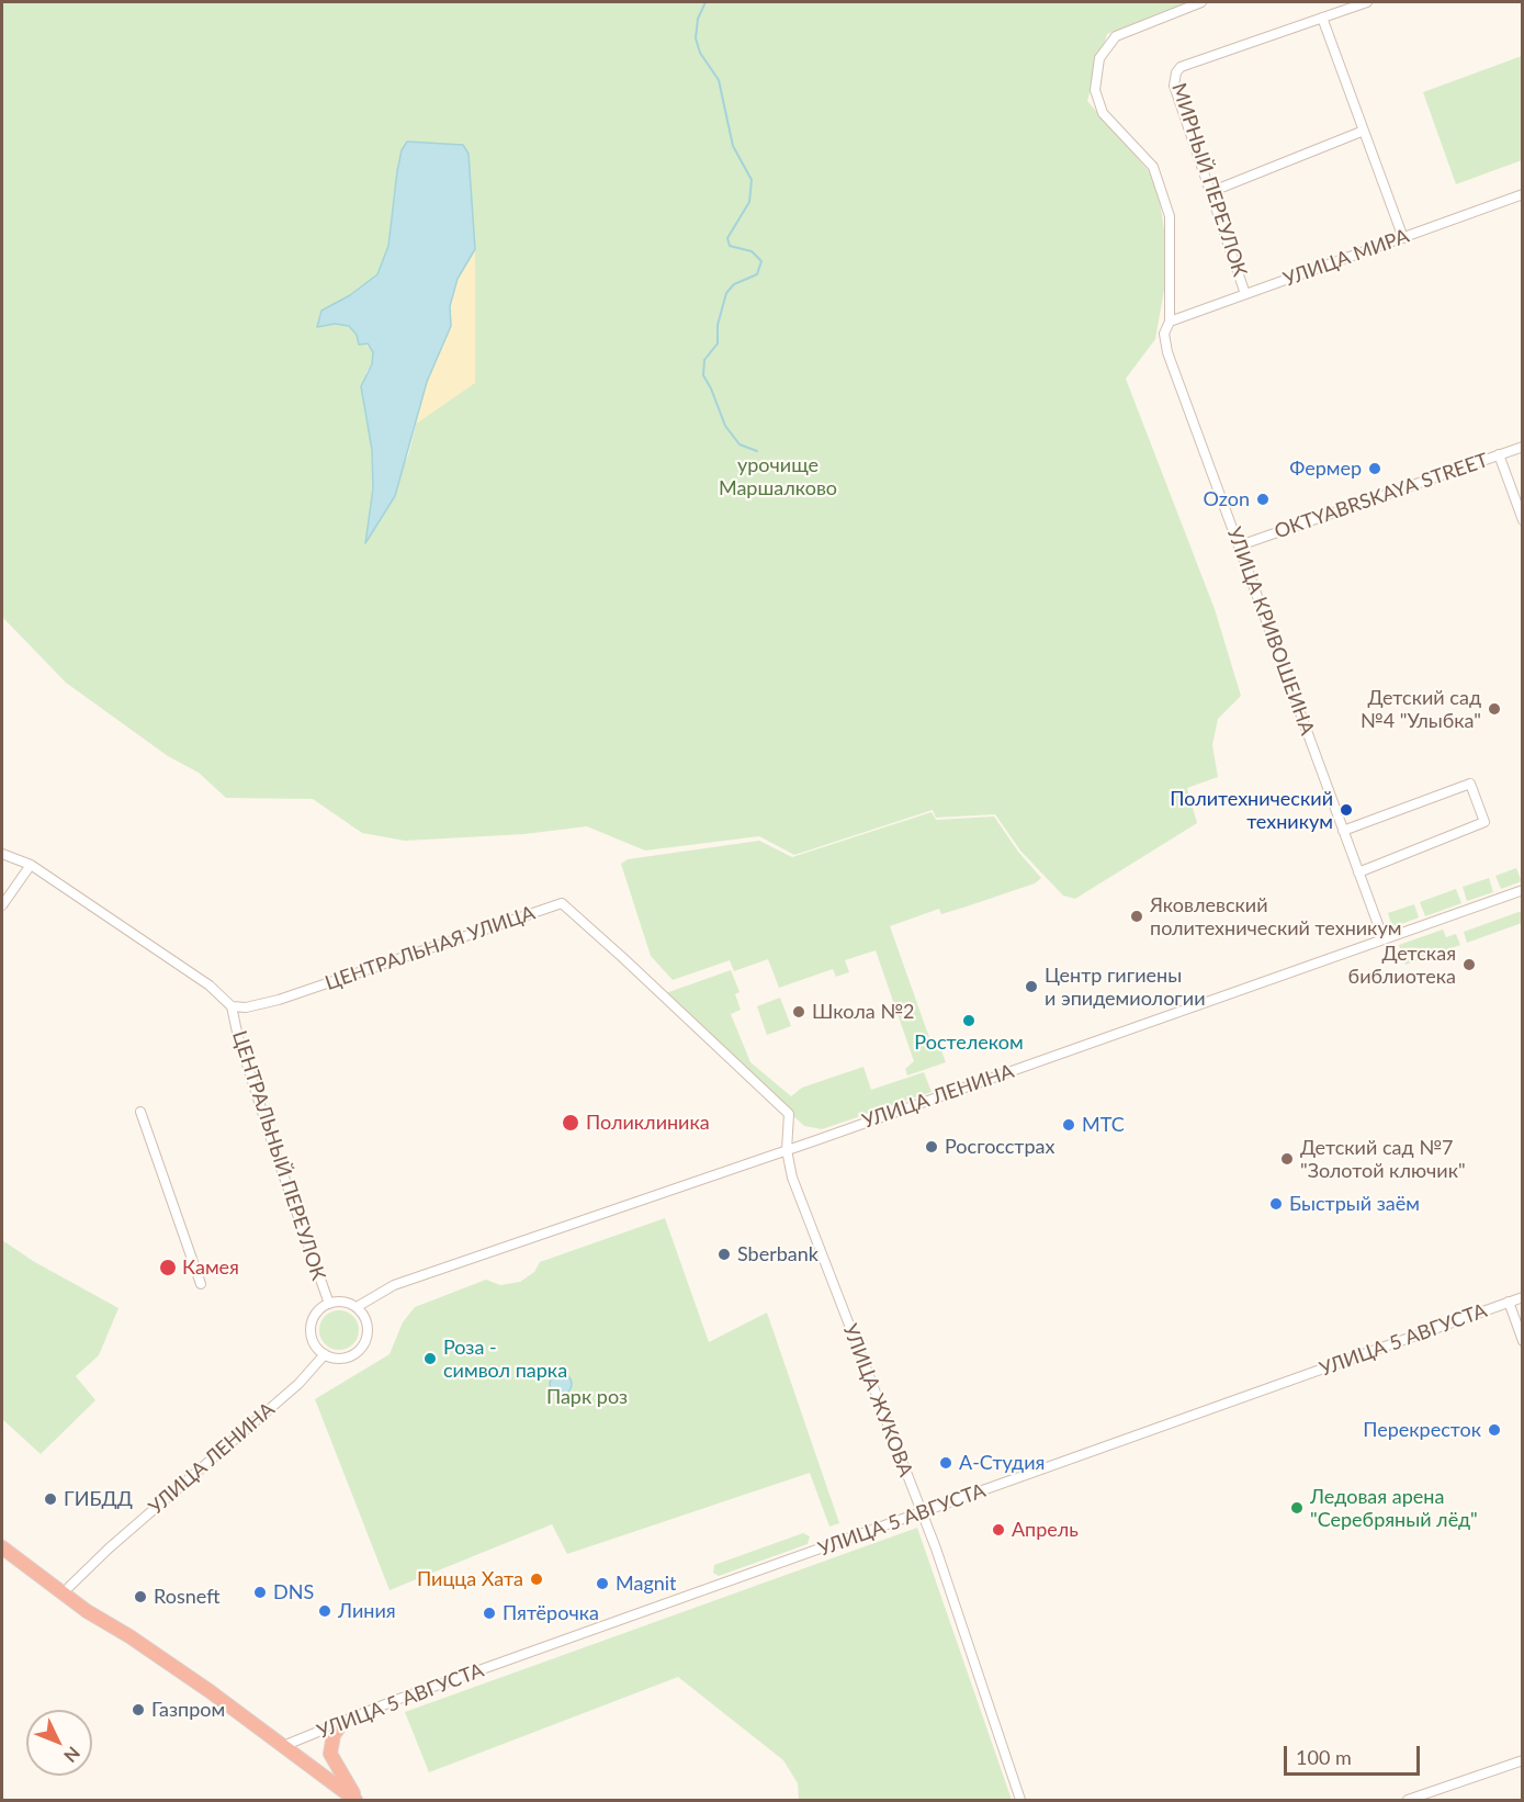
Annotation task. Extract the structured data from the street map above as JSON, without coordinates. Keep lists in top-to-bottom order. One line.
{"streets":{"street":["МИРНЫЙ ПЕРЕУЛОК","УЛИЦА МИРА","OKTYABRSKAYA STREET","УЛИЦА КРИВОШЕИНА","ЦЕНТРАЛЬНАЯ УЛИЦА","УЛИЦА ЛЕНИНА","ЦЕНТРАЛЬНЫЙ ПЕРЕУЛОК","УЛИЦА 5 АВГУСТА","УЛИЦА ЖУКОВА"]},"crossings":[["МИРНЫЙ ПЕРЕУЛОК","УЛИЦА МИРА"],["УЛИЦА МИРА","УЛИЦА КРИВОШЕИНА"],["OKTYABRSKAYA STREET","УЛИЦА КРИВОШЕИНА"],["УЛИЦА КРИВОШЕИНА","УЛИЦА ЛЕНИНА"],["ЦЕНТРАЛЬНАЯ УЛИЦА","УЛИЦА ЛЕНИНА"],["ЦЕНТРАЛЬНАЯ УЛИЦА","ЦЕНТРАЛЬНЫЙ ПЕРЕУЛОК"],["ЦЕНТРАЛЬНАЯ УЛИЦА","УЛИЦА ЖУКОВА"],["УЛИЦА ЛЕНИНА","ЦЕНТРАЛЬНЫЙ ПЕРЕУЛОК"],["УЛИЦА ЛЕНИНА","УЛИЦА ЖУКОВА"],["УЛИЦА 5 АВГУСТА","УЛИЦА ЖУКОВА"]],"parks":["урочище Маршалково","Парк роз"],"places":["Фермер","Ozon","Детский сад №4 \"Улыбка\"","Политехнический техникум","Яковлевский политехнический техникум","Детская библиотека","Центр гигиены и эпидемиологии","Школа №2","Ростелеком","Поликлиника","МТС","Росгосстрах","Детский сад №7 \"Золотой ключик\"","Быстрый заём","Sberbank","Камея","Роза - символ парка","Перекресток","А-Студия","ГИБДД","Ледовая арена \"Серебряный лёд\"","Апрель","Пицца Хата","Magnit","DNS","Rosneft","Линия","Пятёрочка","Газпром"],"scale_bar":"100 m","north":"bottom right"}
